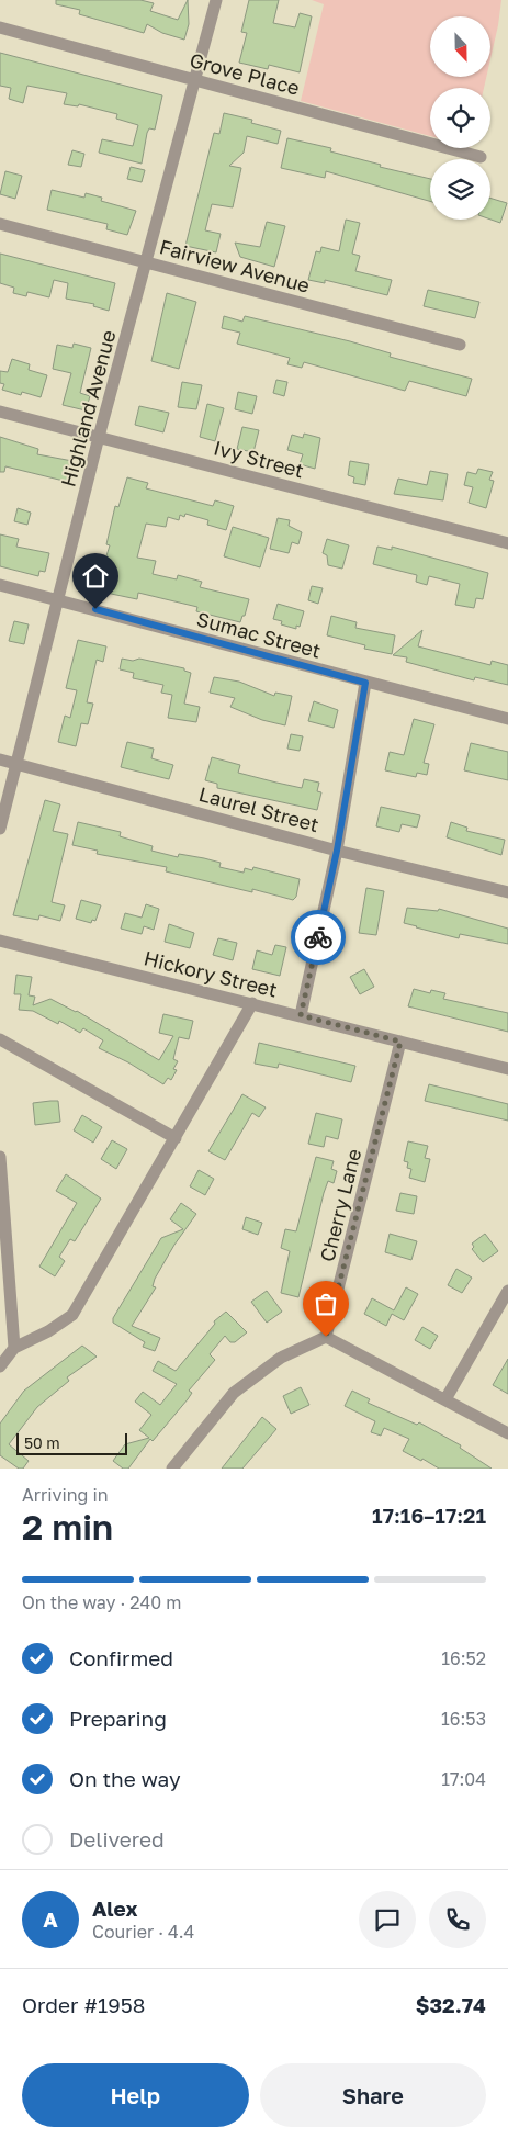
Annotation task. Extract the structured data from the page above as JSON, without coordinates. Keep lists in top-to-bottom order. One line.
{"streets":{"street":["Grove Place","Fairview Avenue","Highland Avenue","Ivy Street","Sumac Street","Laurel Street","Hickory Street","Cherry Lane"]},"crossings":[["Grove Place","Highland Avenue"],["Fairview Avenue","Highland Avenue"],["Highland Avenue","Ivy Street"],["Highland Avenue","Sumac Street"],["Highland Avenue","Laurel Street"],["Hickory Street","Cherry Lane"]],"scale_bar":"50 m","north":"bottom","page":{"scale":"50 m","heading":["2 min","Arriving in","17:16–17:21"],"panel":["Alex","Courier · 4.4","Order #1958","$32.74"],"bar":"On the way · 240 m","list":[["Confirmed","16:52"],["Preparing","16:53"],["On the way","17:04"],"Delivered"],"round":"A","buttons":["Help","Share"]}}
